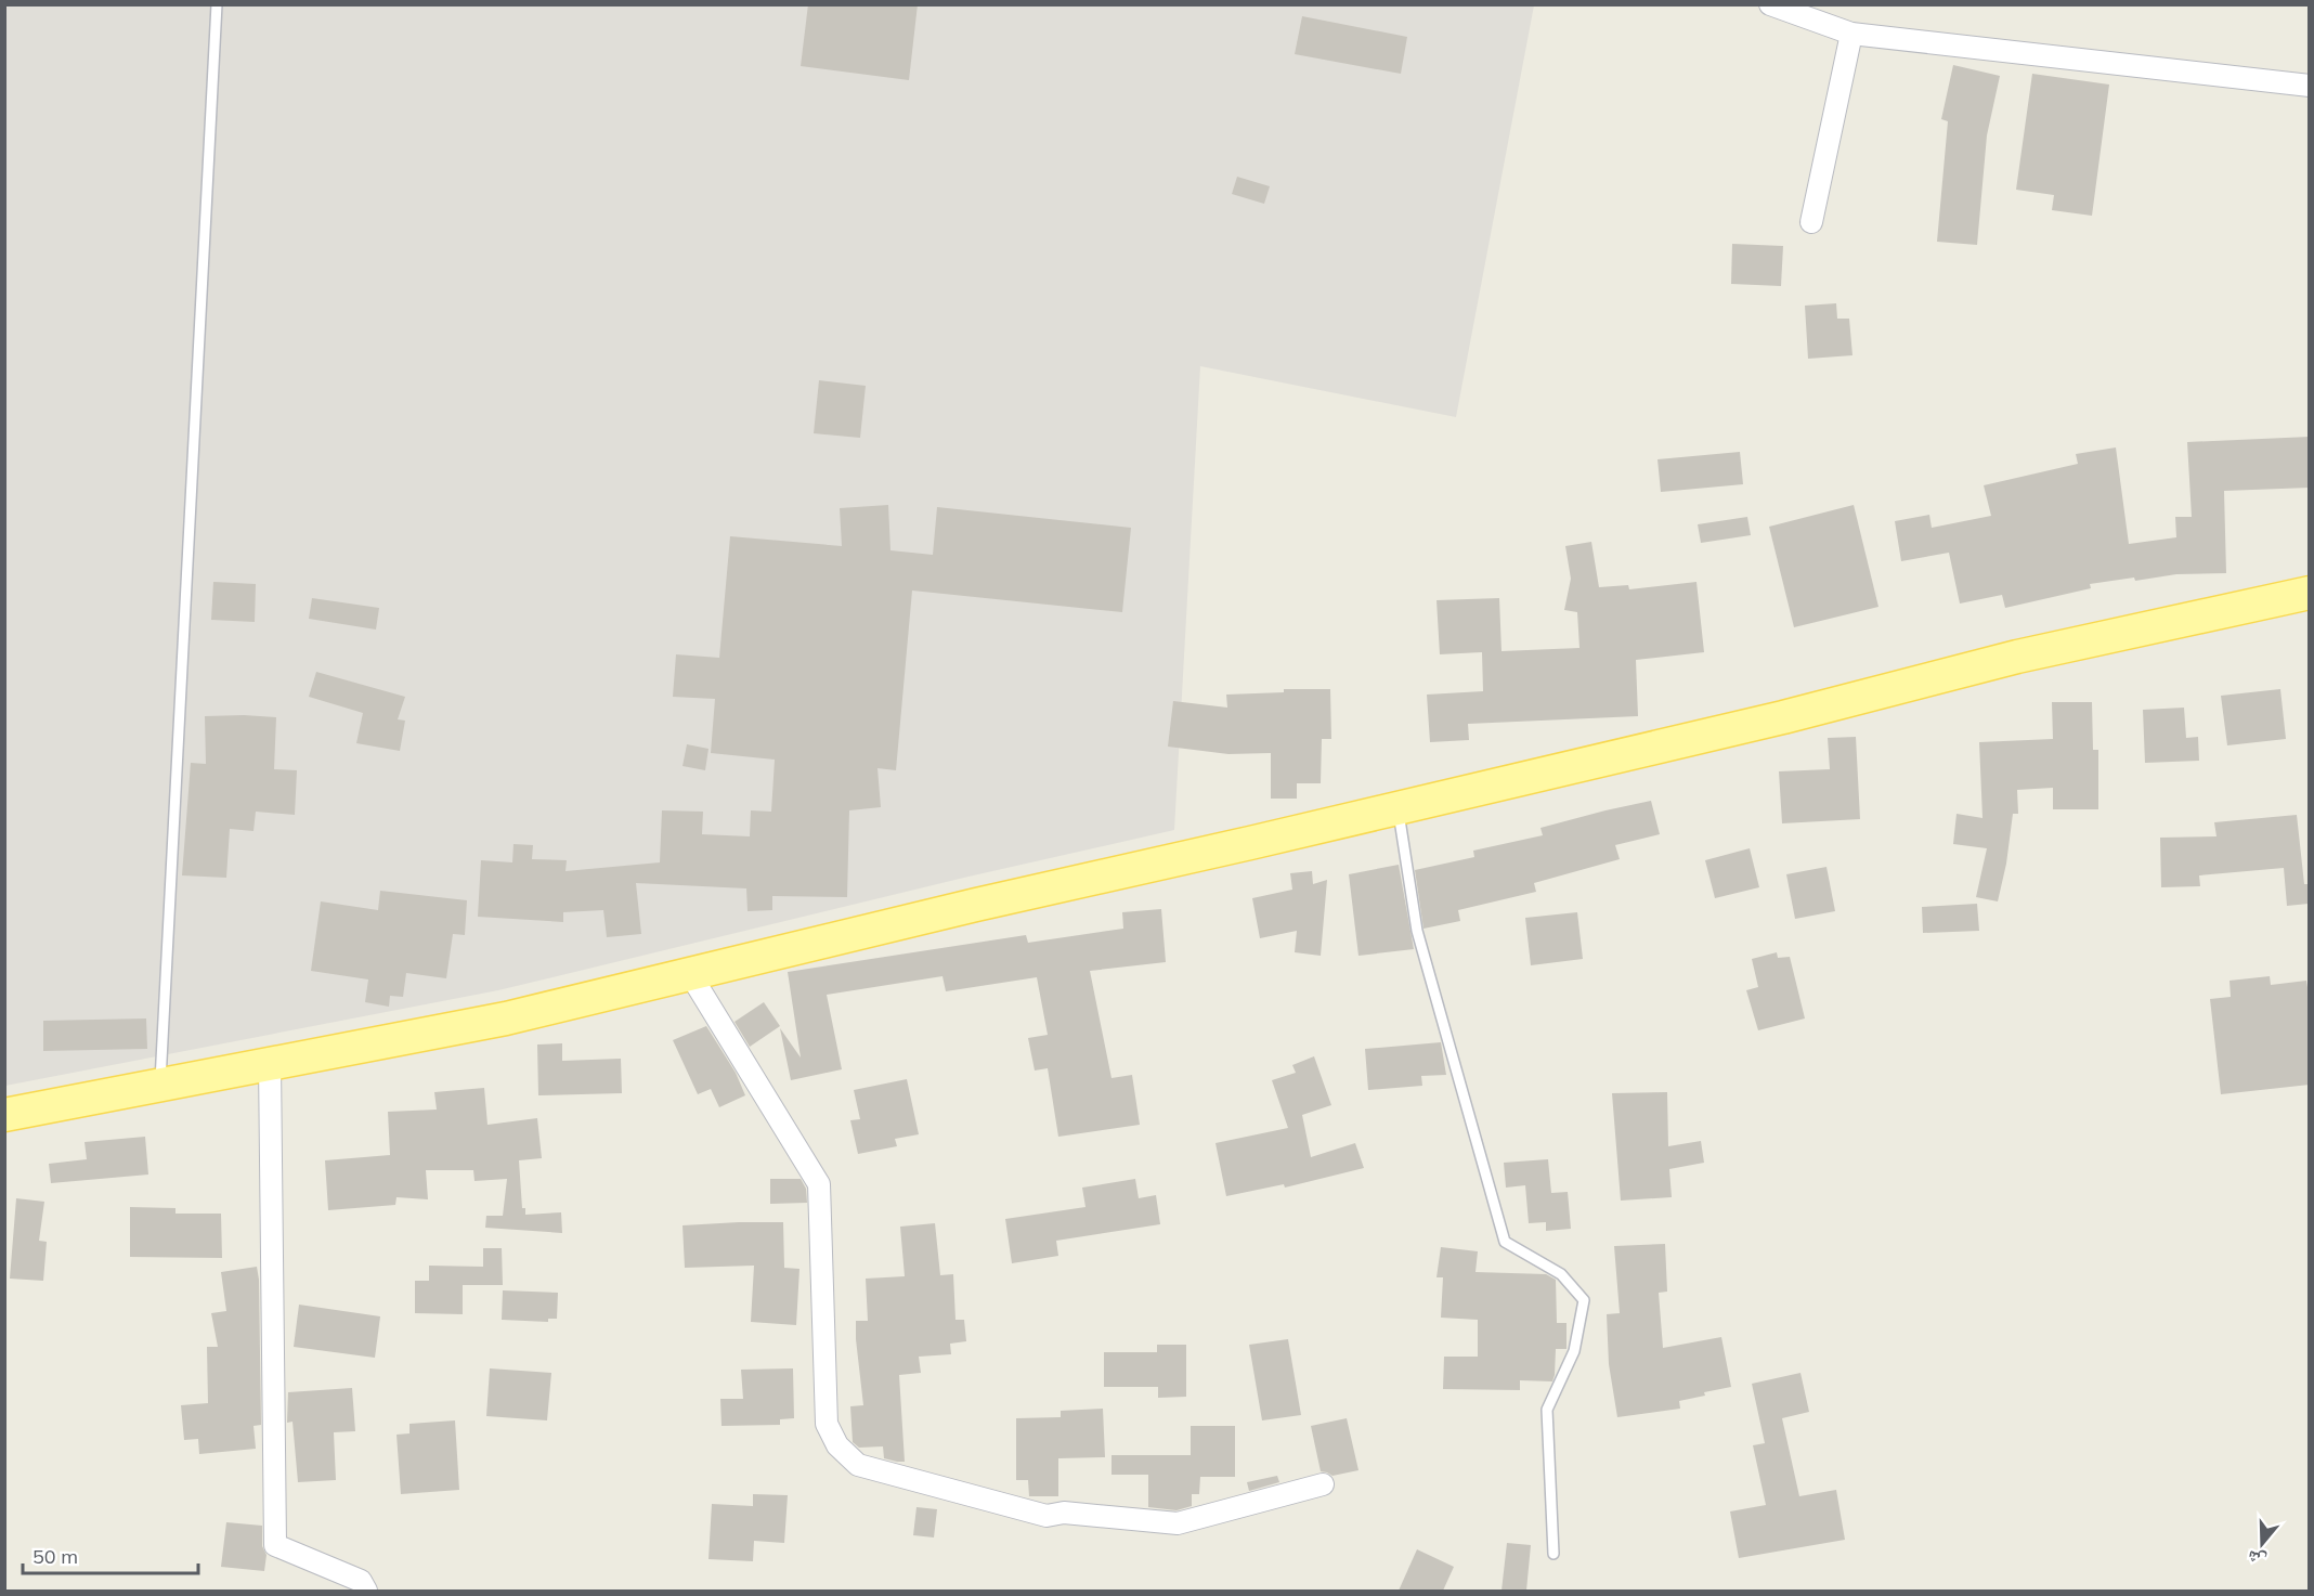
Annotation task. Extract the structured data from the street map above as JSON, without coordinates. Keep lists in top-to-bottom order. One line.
{"scale_bar":"50 m","north":"bottom"}
